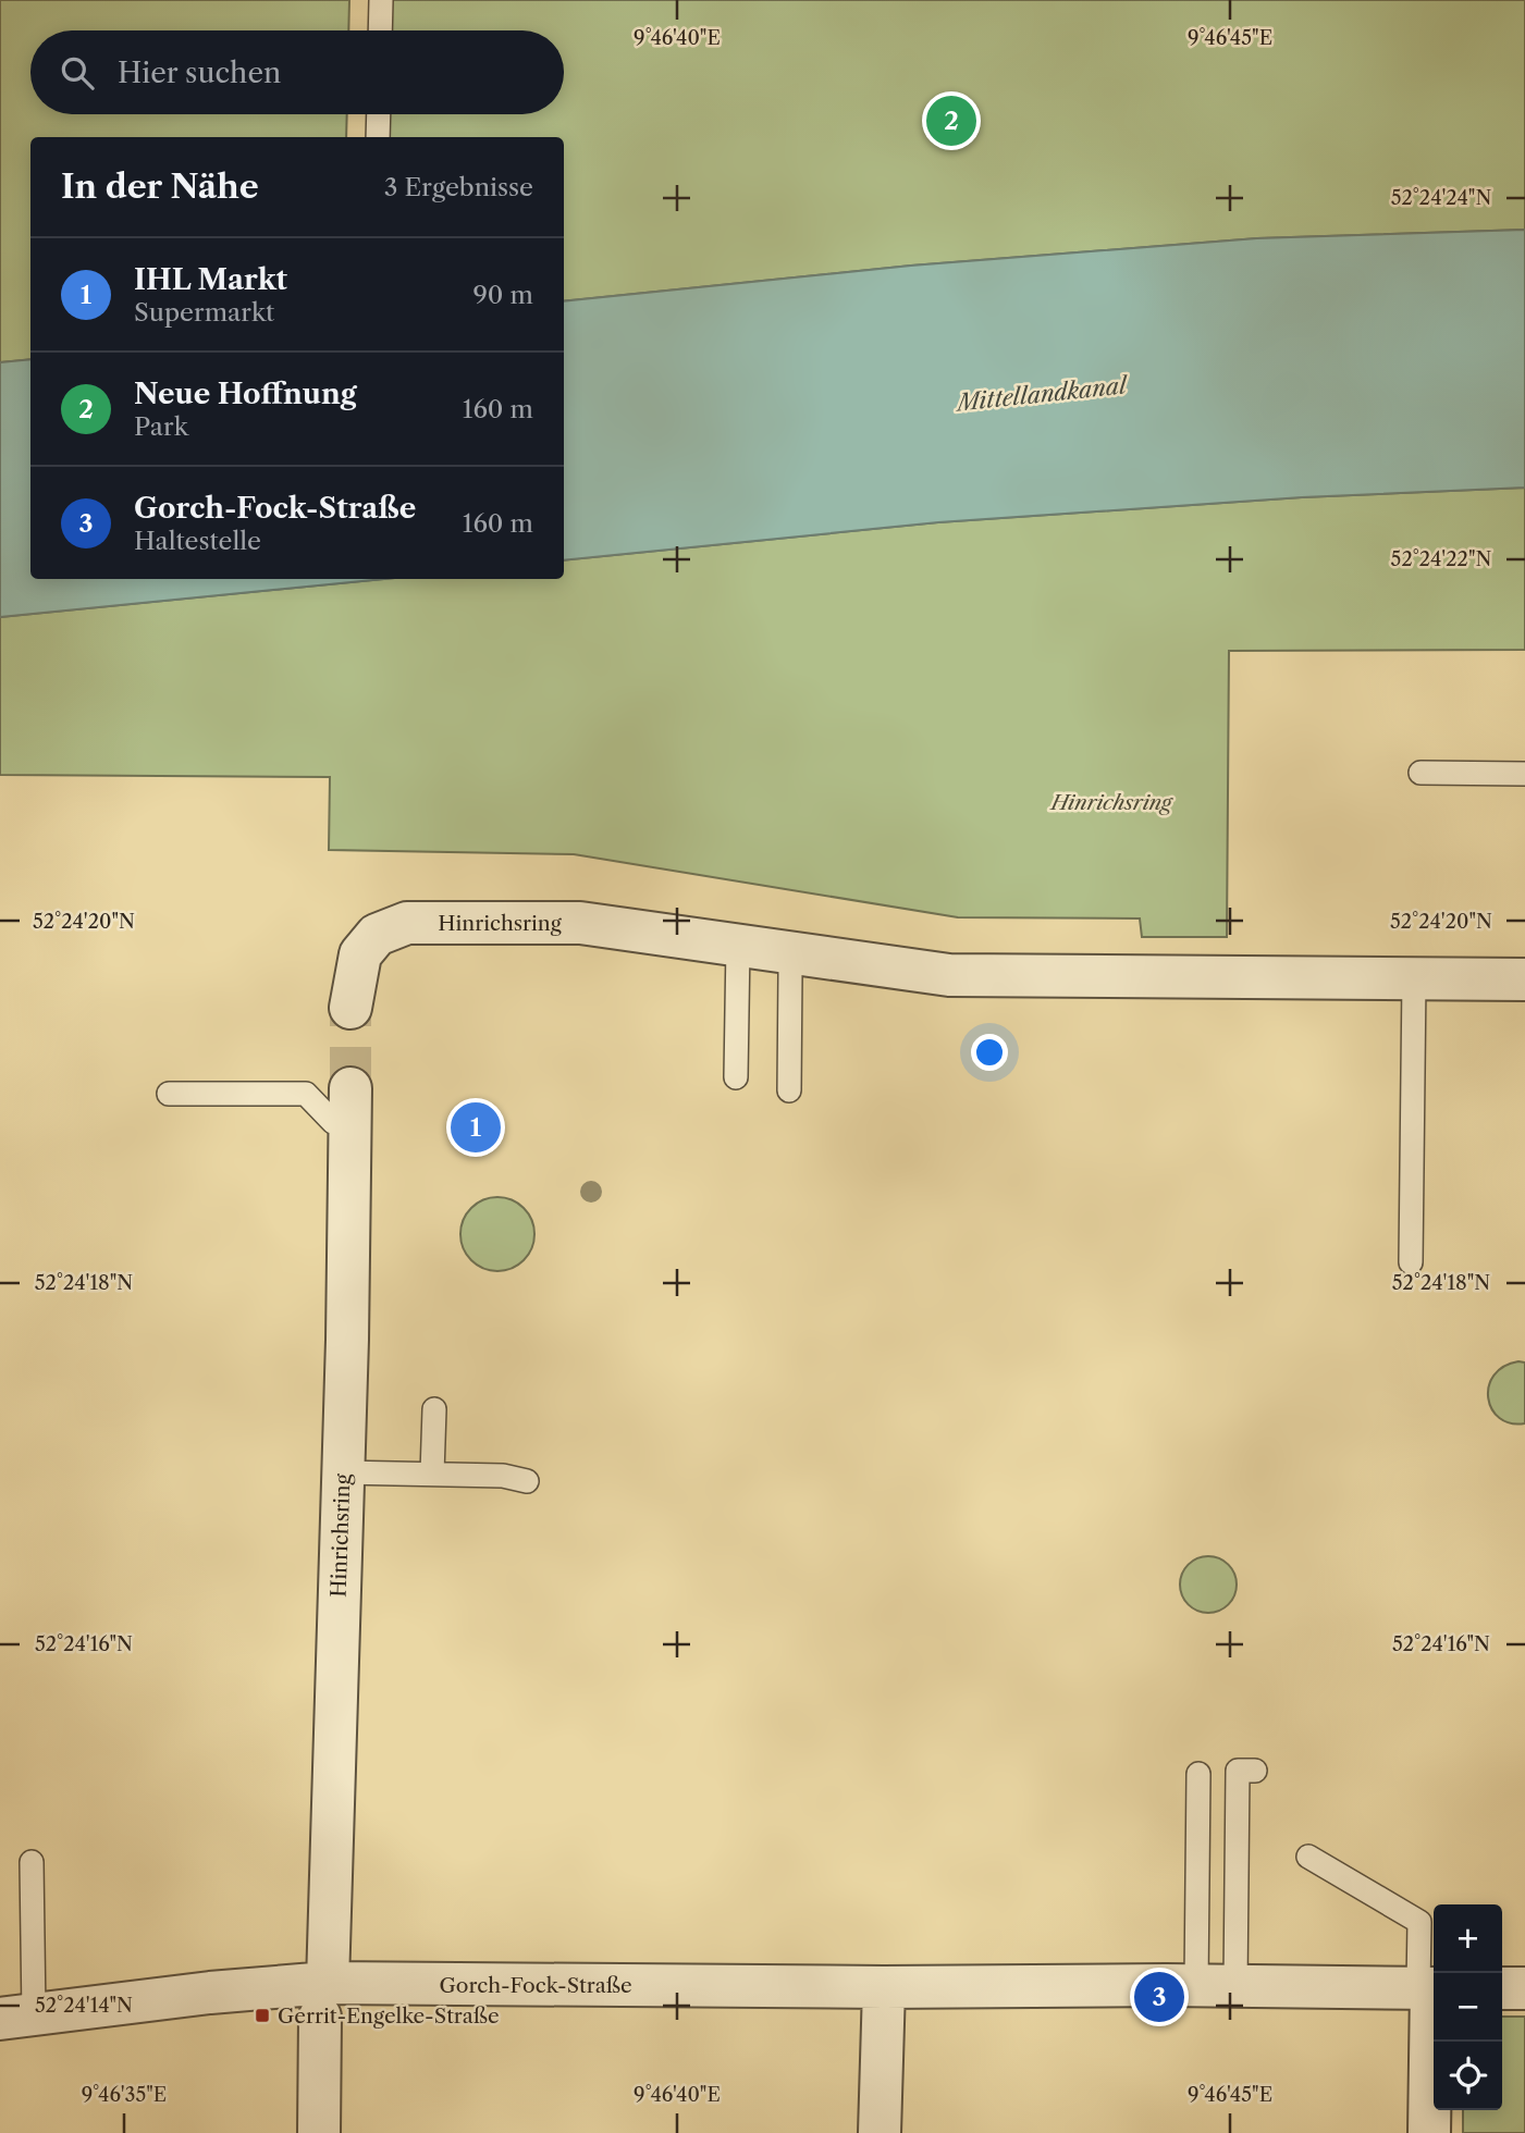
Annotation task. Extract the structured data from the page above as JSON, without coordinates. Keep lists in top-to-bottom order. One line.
{"streets":{"street":["Hinrichsring","Gorch-Fock-Straße"]},"crossings":[["Hinrichsring","Gorch-Fock-Straße"]],"water":["Mittellandkanal"],"parks":["Hinrichsring"],"places":{"transit":["Gerrit-Engelke-Straße"]},"page":{"search":"Hier suchen","pins":["2","1","3"],"heading":["In der Nähe","3 Ergebnisse"],"list":[{"mark":"1","name":"IHL Markt","note":"Supermarkt","value":"90 m"},{"mark":"2","name":"Neue Hoffnung","note":"Park","value":"160 m"},{"mark":"3","name":"Gorch-Fock-Straße","note":"Haltestelle","value":"160 m"}],"map_buttons":["+","−"]},"coordinates":["9°46'40\"E","9°46'45\"E","52°24'24\"N","52°24'22\"N","52°24'20\"N","52°24'18\"N","52°24'16\"N","52°24'14\"N","9°46'35\"E"]}
